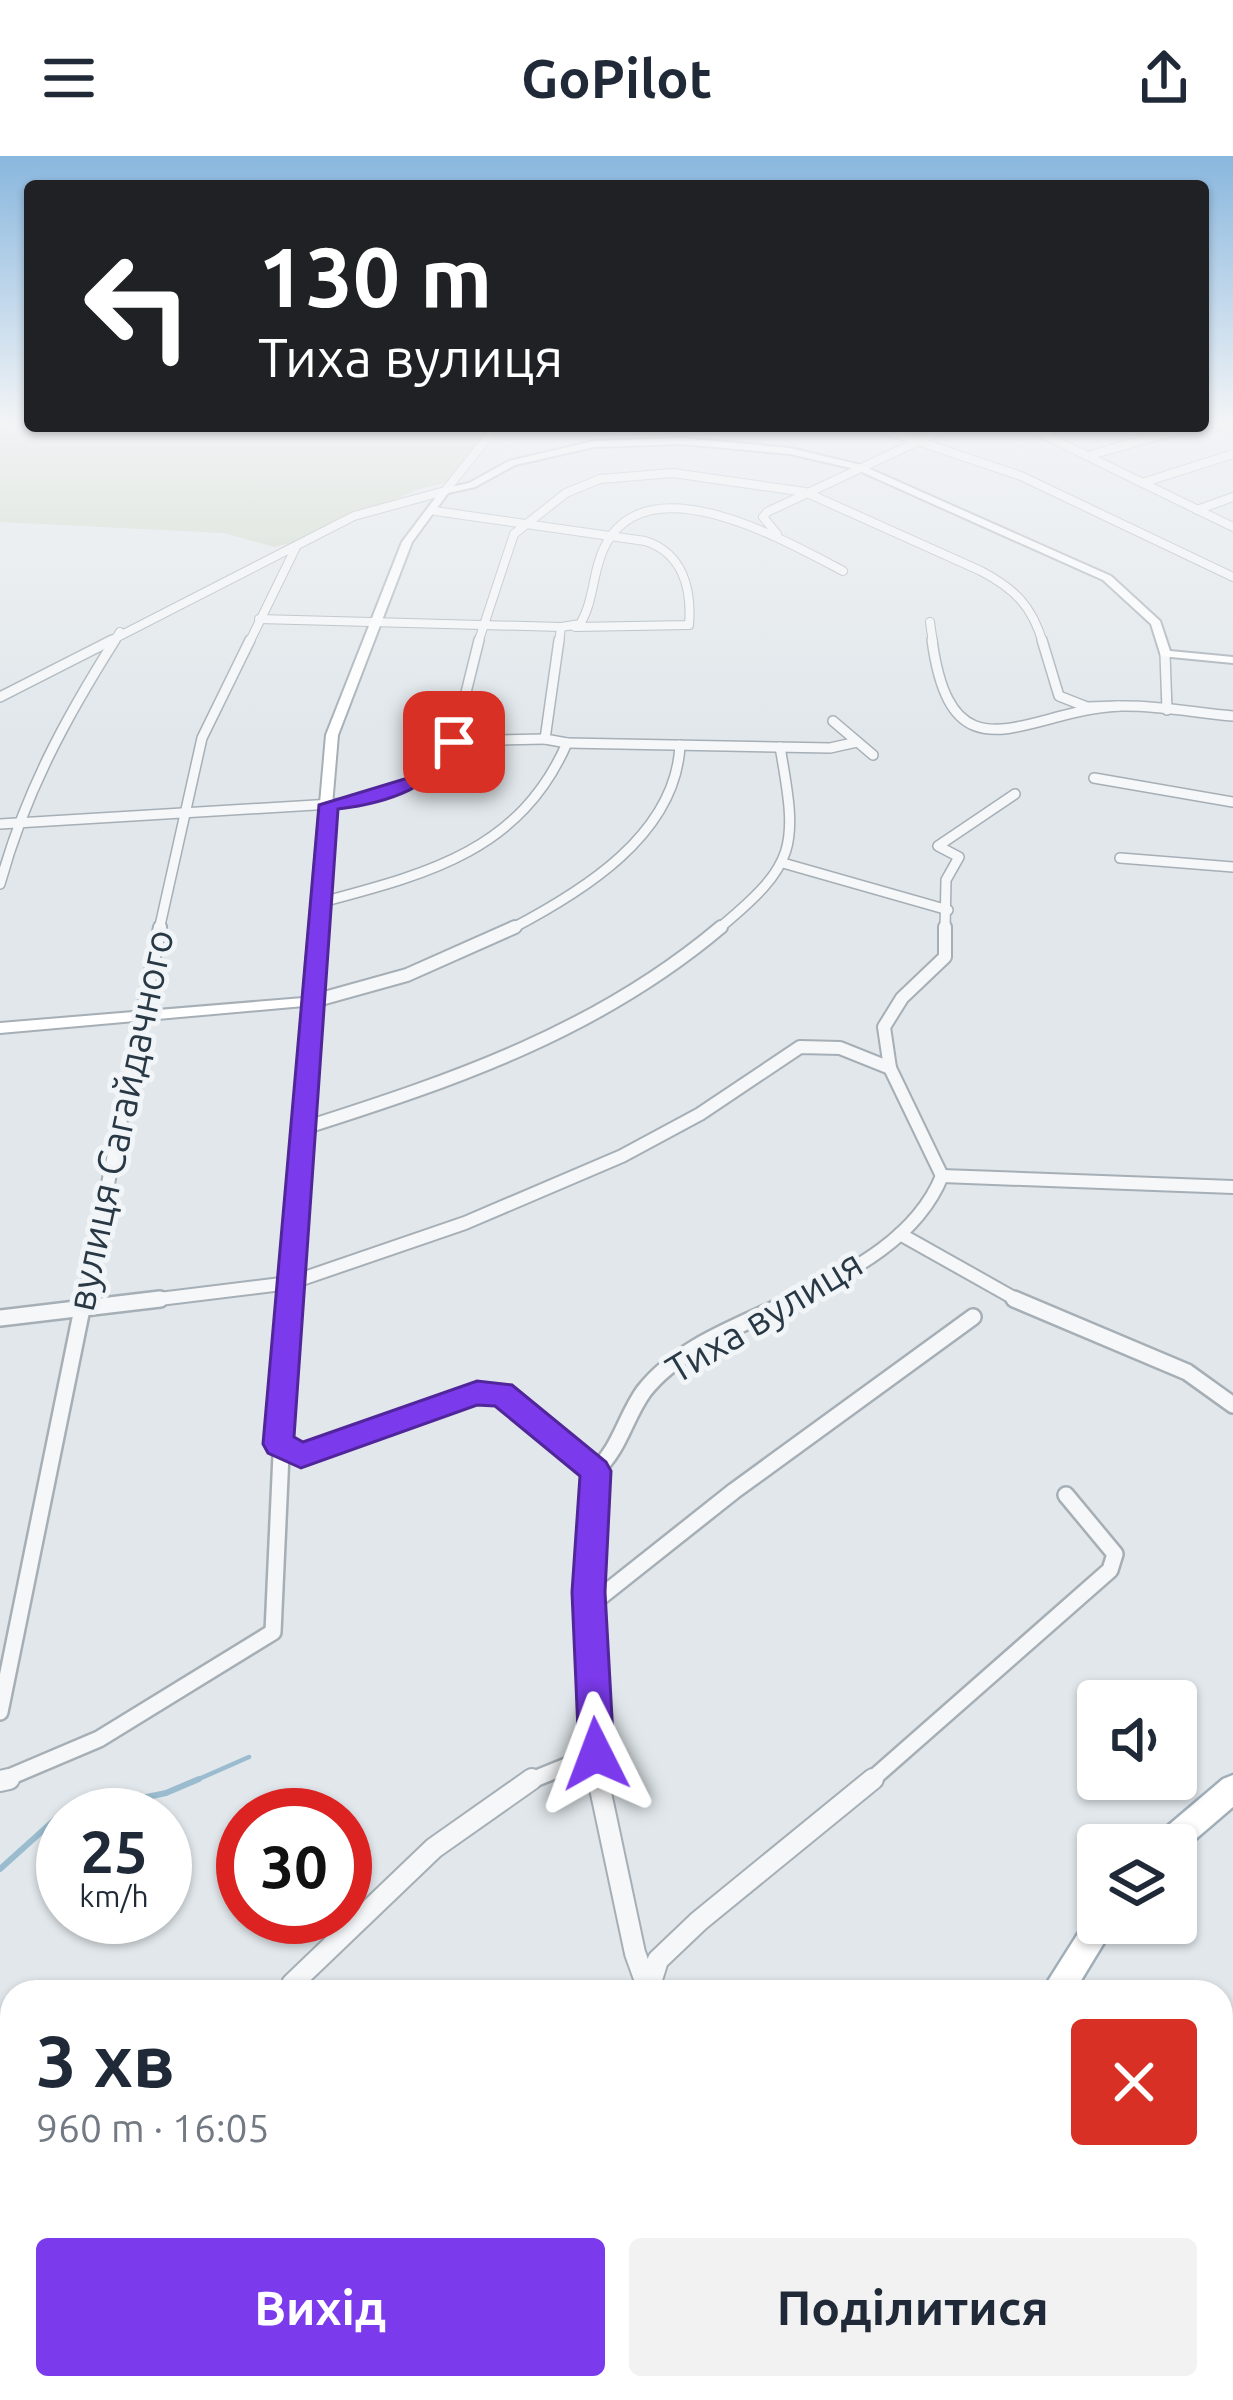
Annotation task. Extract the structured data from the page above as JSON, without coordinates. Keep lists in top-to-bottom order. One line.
{"streets":{"street":["вулиця Сагайдачного","Тиха вулиця"]},"page":{"header":"GoPilot","turn":["130 m","Тиха вулиця"],"speed":"25 km/h","limit":"30","heading":["3 хв","960 m · 16:05"],"buttons":["Вихід","Поділитися"]}}
